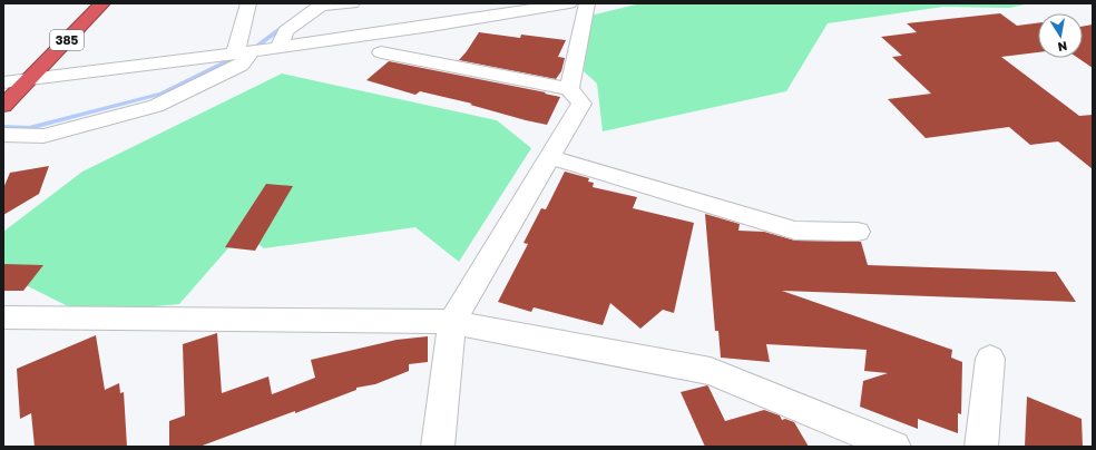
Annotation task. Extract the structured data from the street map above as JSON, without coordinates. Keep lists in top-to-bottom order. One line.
{"streets":{"highway":["385"]},"north":"bottom"}
